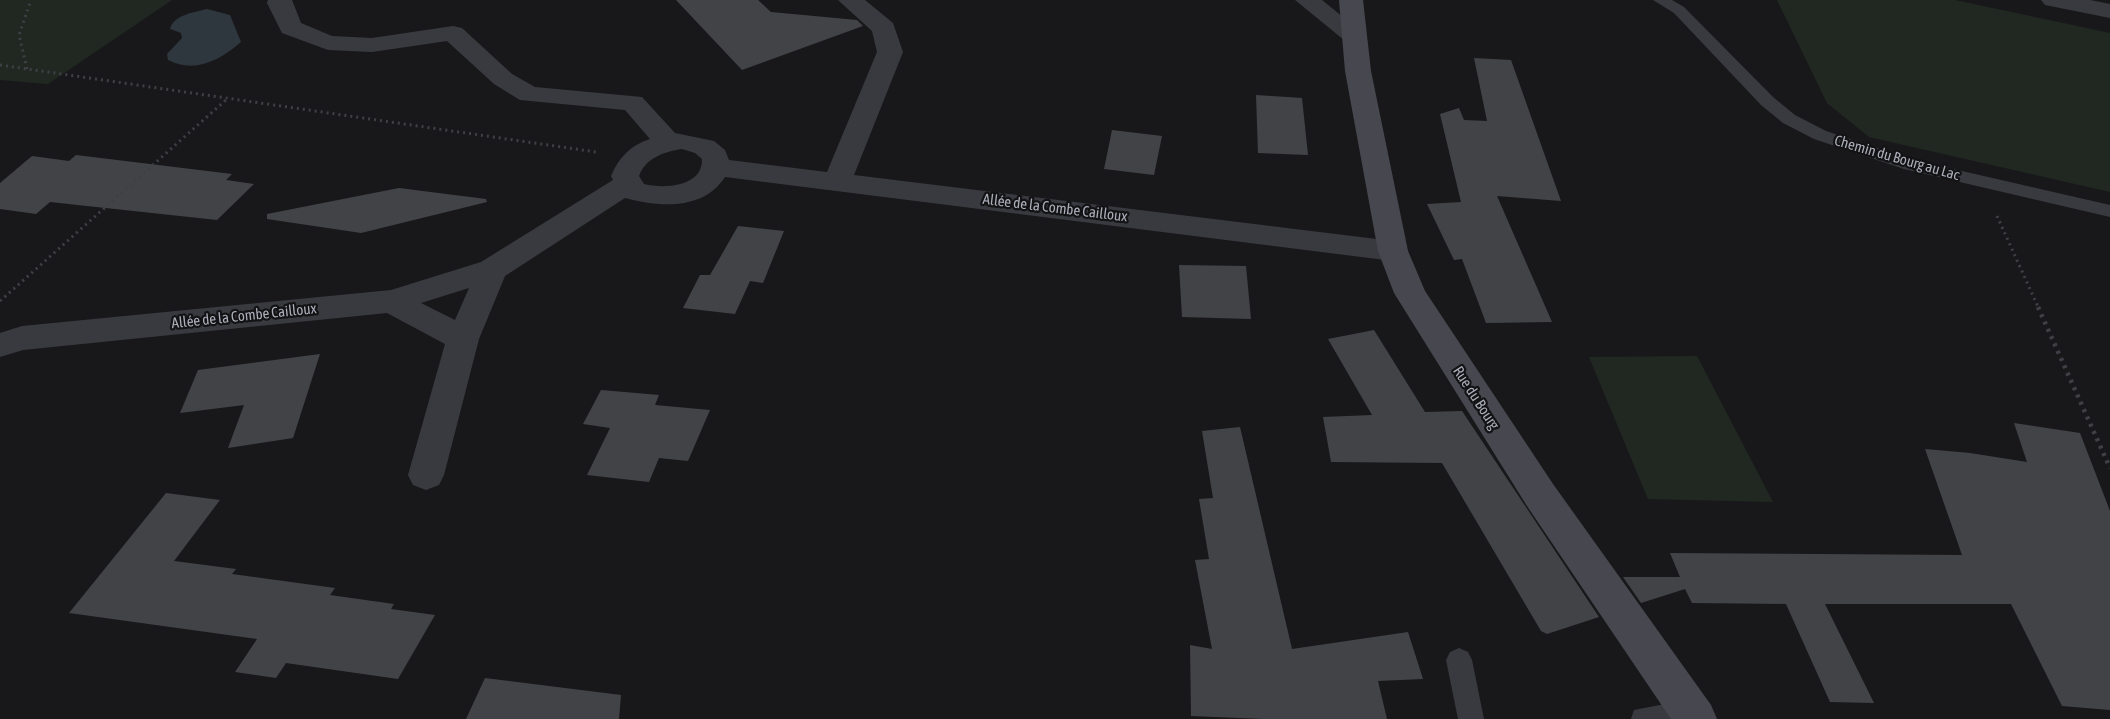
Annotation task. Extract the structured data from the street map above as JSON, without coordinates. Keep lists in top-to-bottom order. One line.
{"streets":{"street":["Allée de la Combe Cailloux","Rue du Bourg"],"lane":["Chemin du Bourg au Lac"]},"crossings":[["Allée de la Combe Cailloux","Rue du Bourg"]]}
